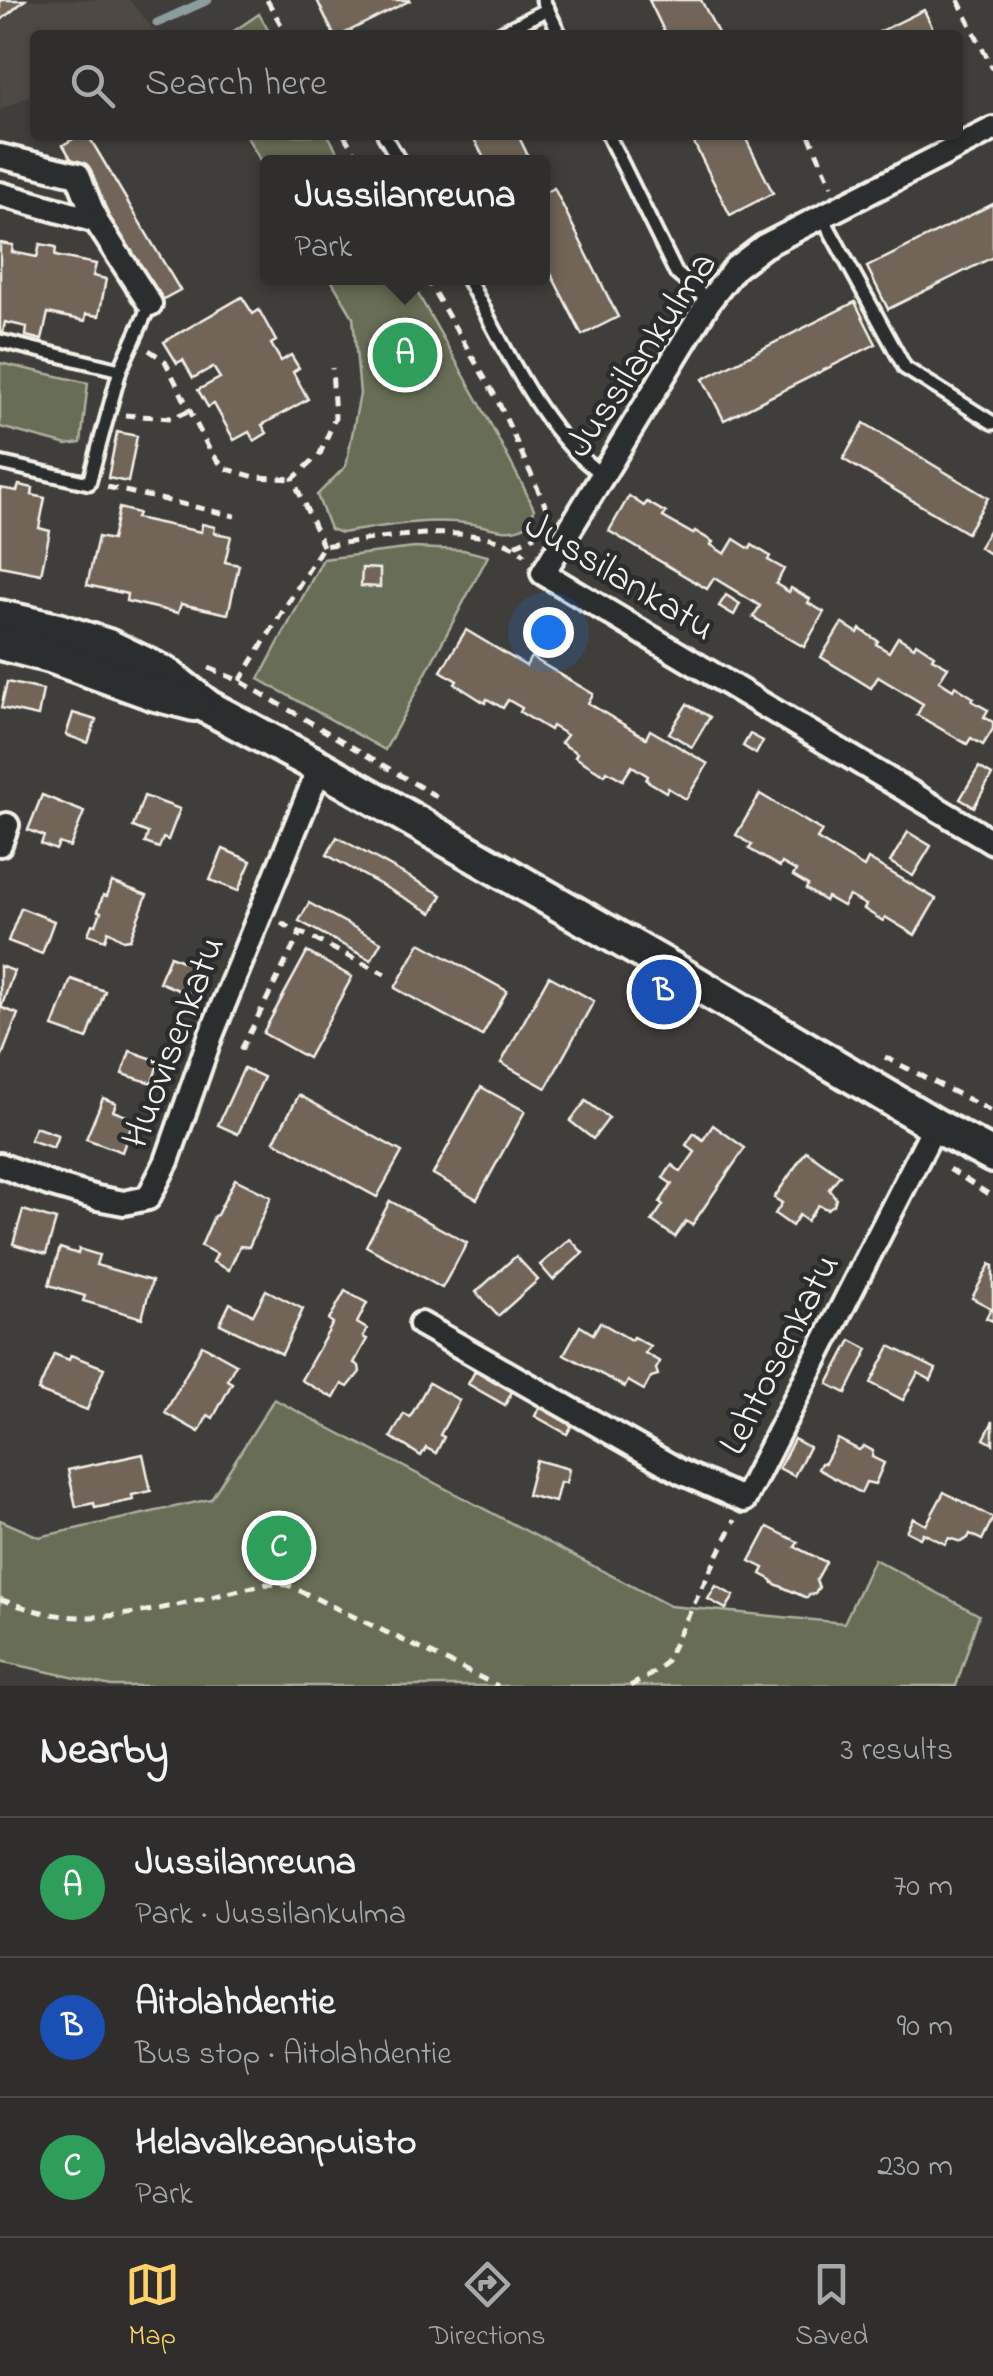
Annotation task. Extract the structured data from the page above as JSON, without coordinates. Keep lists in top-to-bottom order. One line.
{"streets":{"street":["Jussilankulma","Jussilankatu","Huovisenkatu","Lehtosenkatu"]},"crossings":[["Jussilankulma","Jussilankatu"]],"page":{"search":"Search here","popup":["Jussilanreuna","Park"],"pins":["A","B","C"],"heading":["Nearby","3 results"],"list":[{"mark":"A","name":"Jussilanreuna","note":"Park · Jussilankulma","value":"70 m"},{"mark":"B","name":"Aitolahdentie","note":"Bus stop · Aitolahdentie","value":"90 m"},{"mark":"C","name":"Helavalkeanpuisto","note":"Park","value":"230 m"}],"nav":["Map","Directions","Saved"]}}
